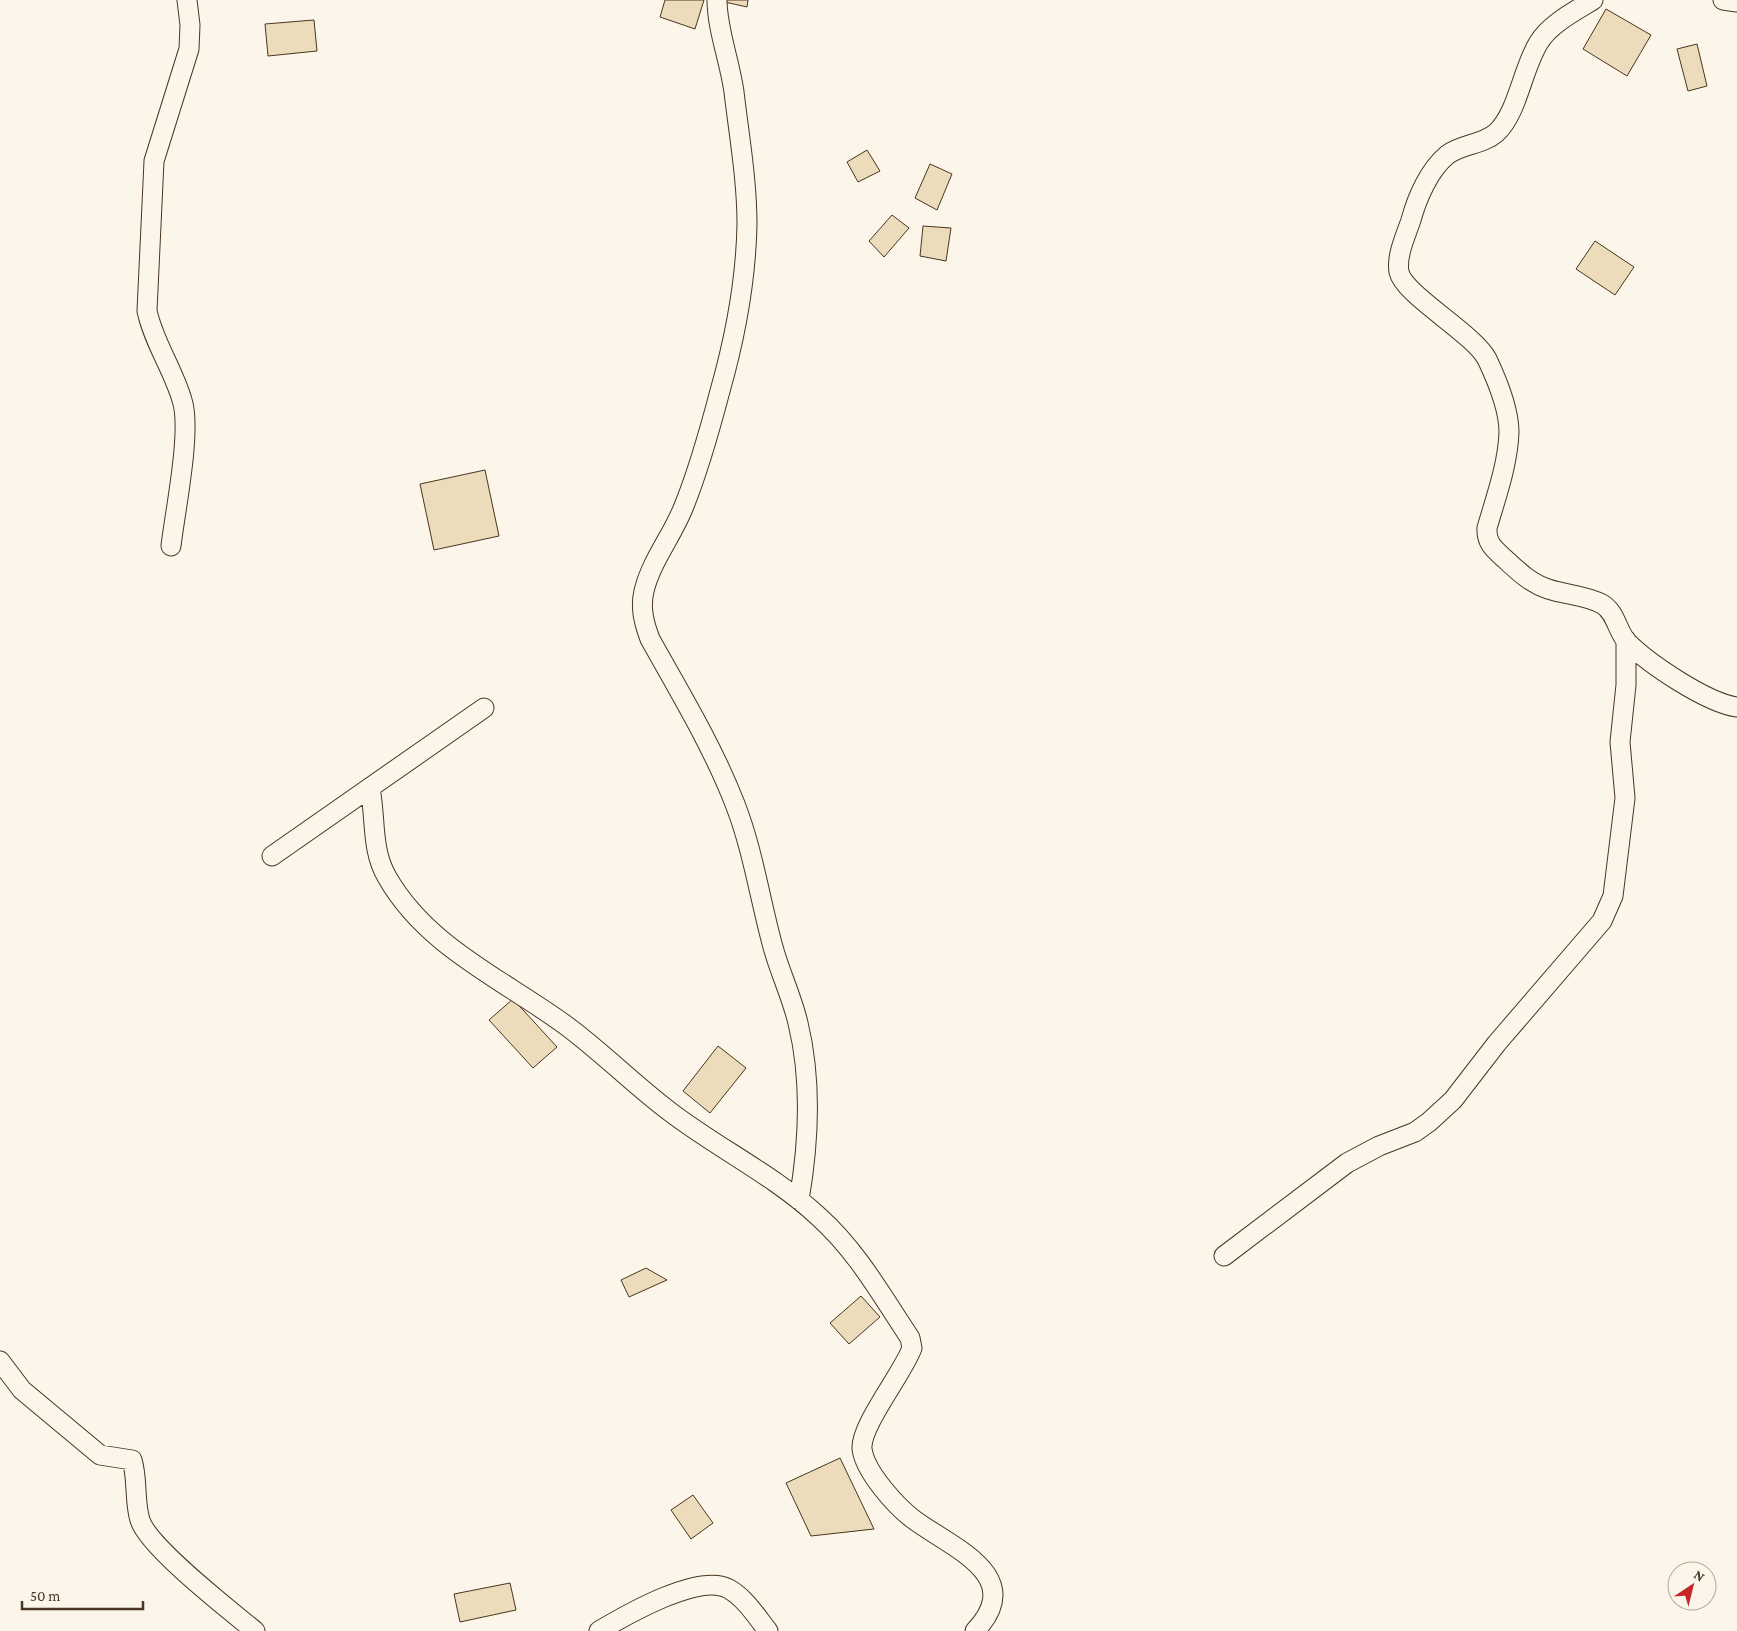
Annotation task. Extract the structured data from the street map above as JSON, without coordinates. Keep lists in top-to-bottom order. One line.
{"scale_bar":"50 m","north":"top right"}
